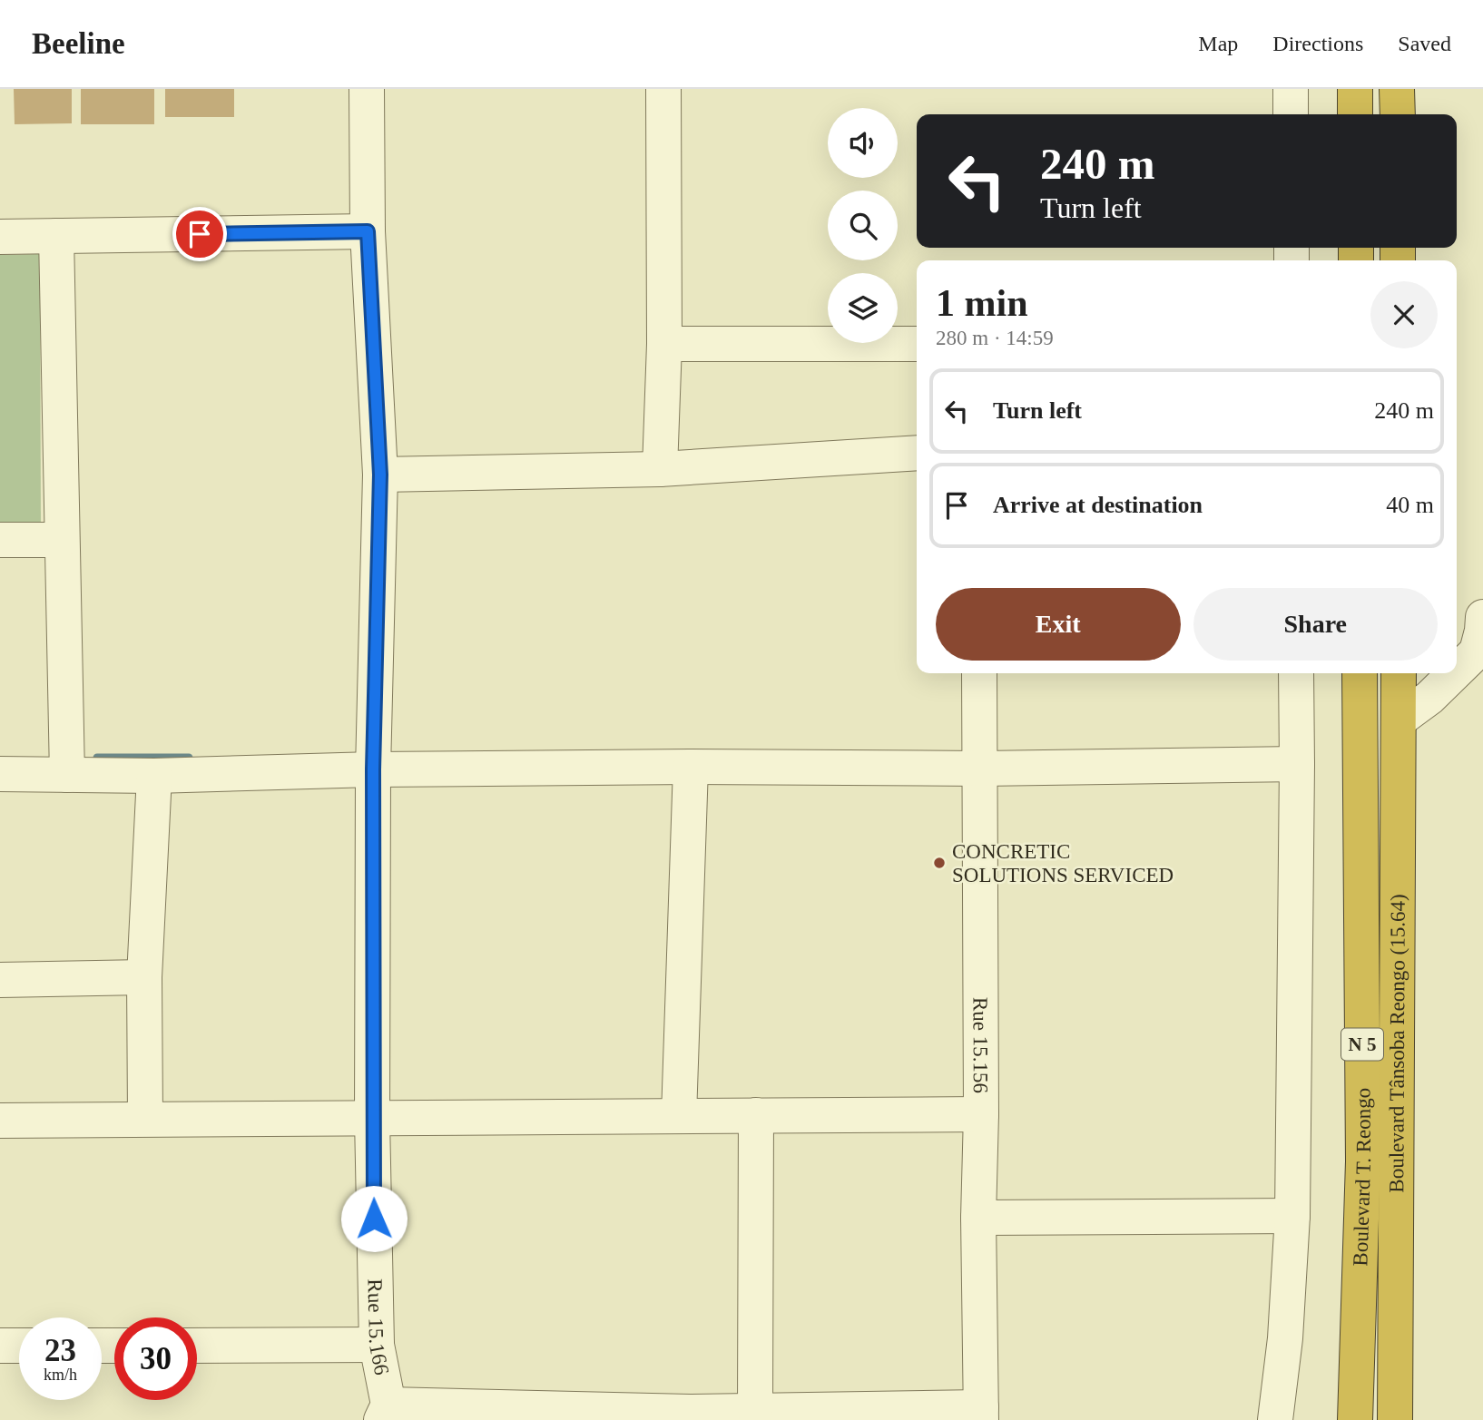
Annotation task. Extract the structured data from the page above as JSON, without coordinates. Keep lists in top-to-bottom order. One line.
{"streets":{"highway":["N 5","Boulevard Tânsoba Reongo (15.64)","Boulevard T. Reongo"],"street":["Rue 15.156","Rue 15.166"]},"places":["CONCRETIC SOLUTIONS SERVICED"],"page":{"header":"Beeline","nav":["Map","Directions","Saved"],"turn":["240 m","Turn left"],"heading":["1 min","280 m · 14:59"],"list":[{"name":"Turn left","value":"240 m"},{"name":"Arrive at destination","value":"40 m"}],"buttons":["Exit","Share"],"speed":"23 km/h","limit":"30"}}
